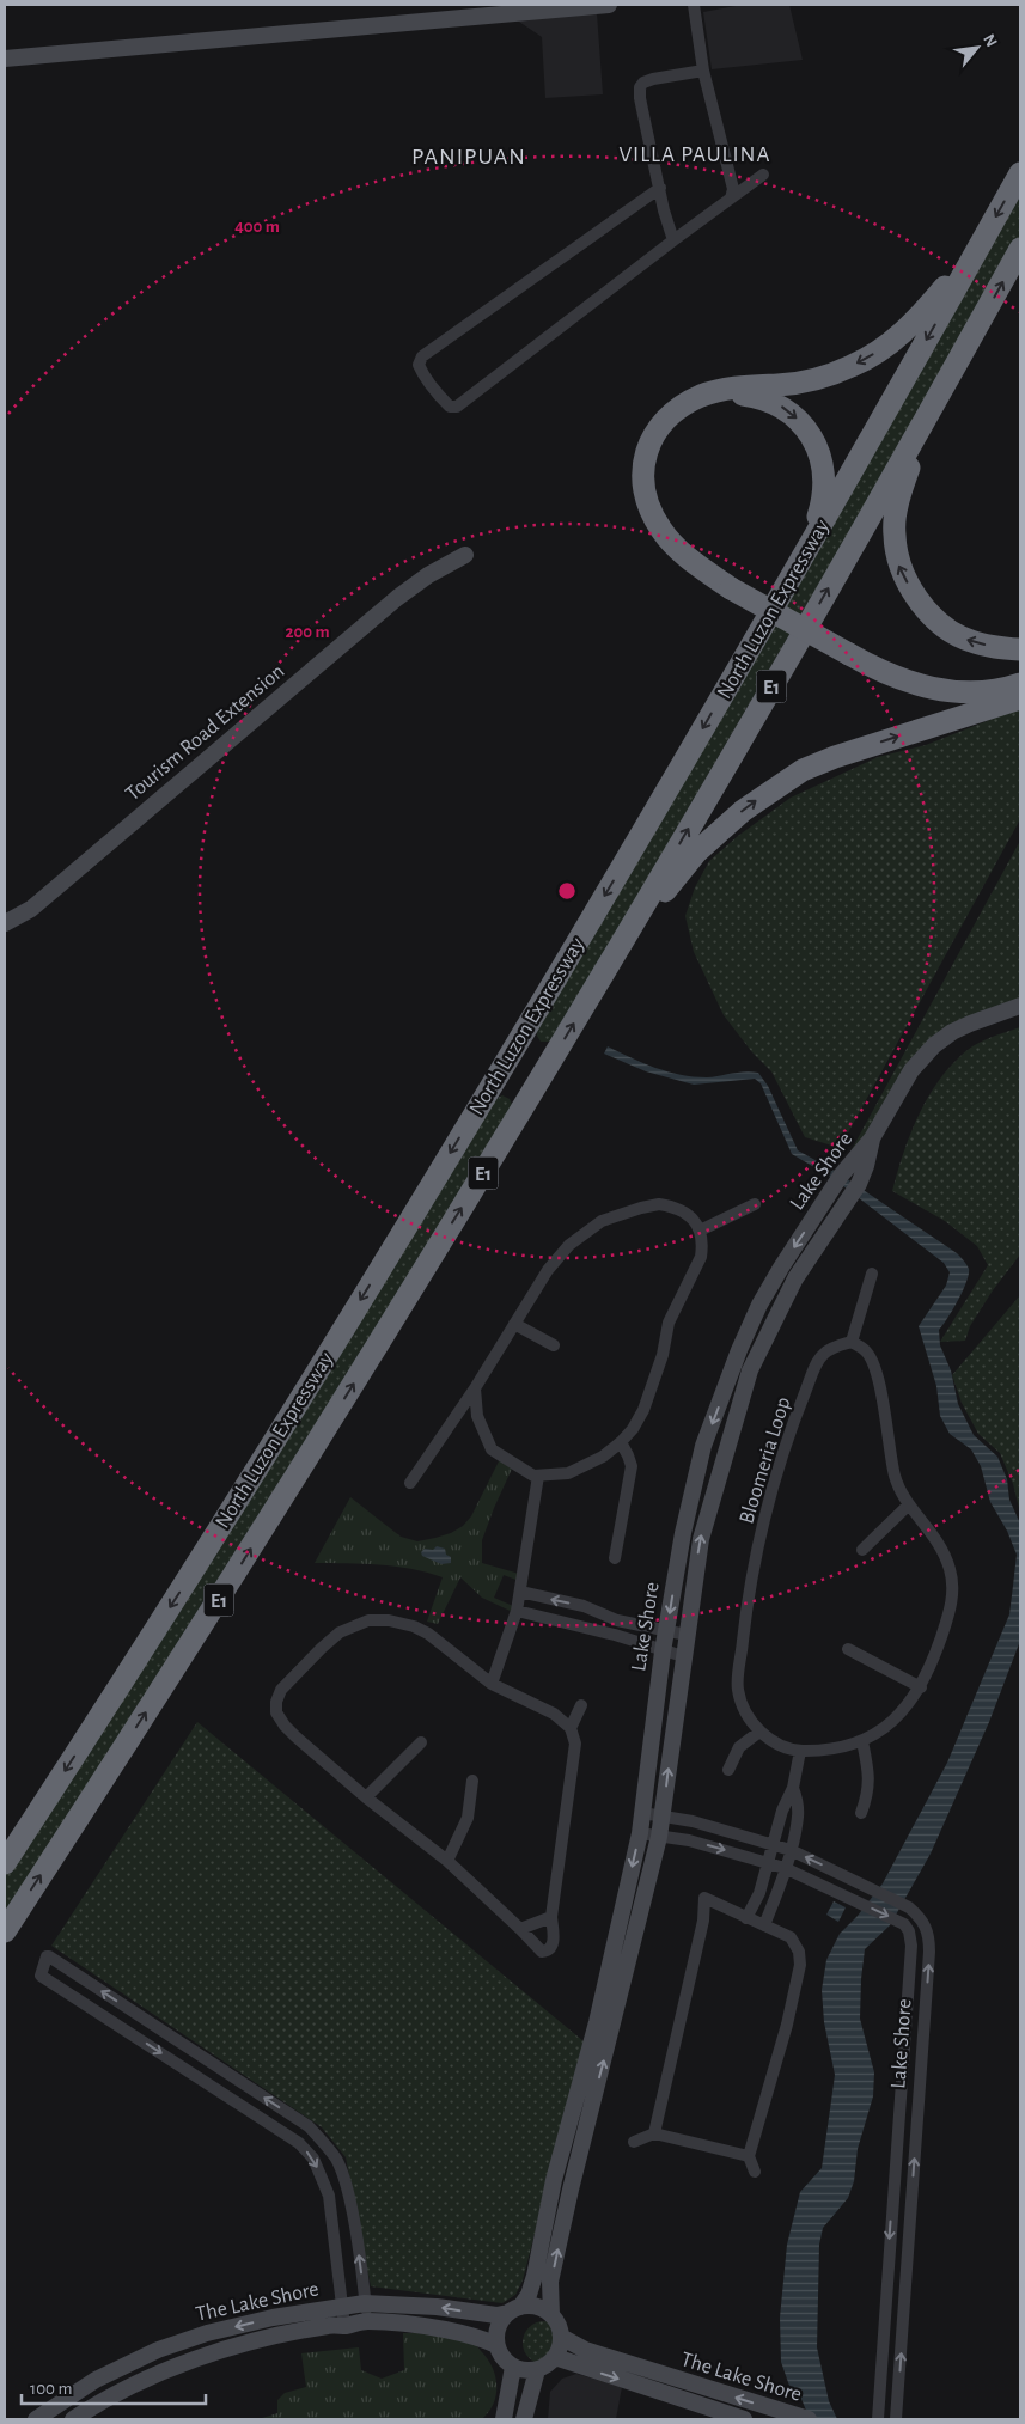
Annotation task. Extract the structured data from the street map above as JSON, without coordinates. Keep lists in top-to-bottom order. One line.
{"streets":{"highway":["North Luzon Expressway","E1"],"street":["Tourism Road Extension","Lake Shore","Bloomeria Loop","The Lake Shore"]},"crossings":[["Lake Shore","The Lake Shore"]],"districts":["VILLA PAULINA","PANIPUAN"],"scale_bar":"100 m","north":"top right","rings":["400 m","200 m"]}
